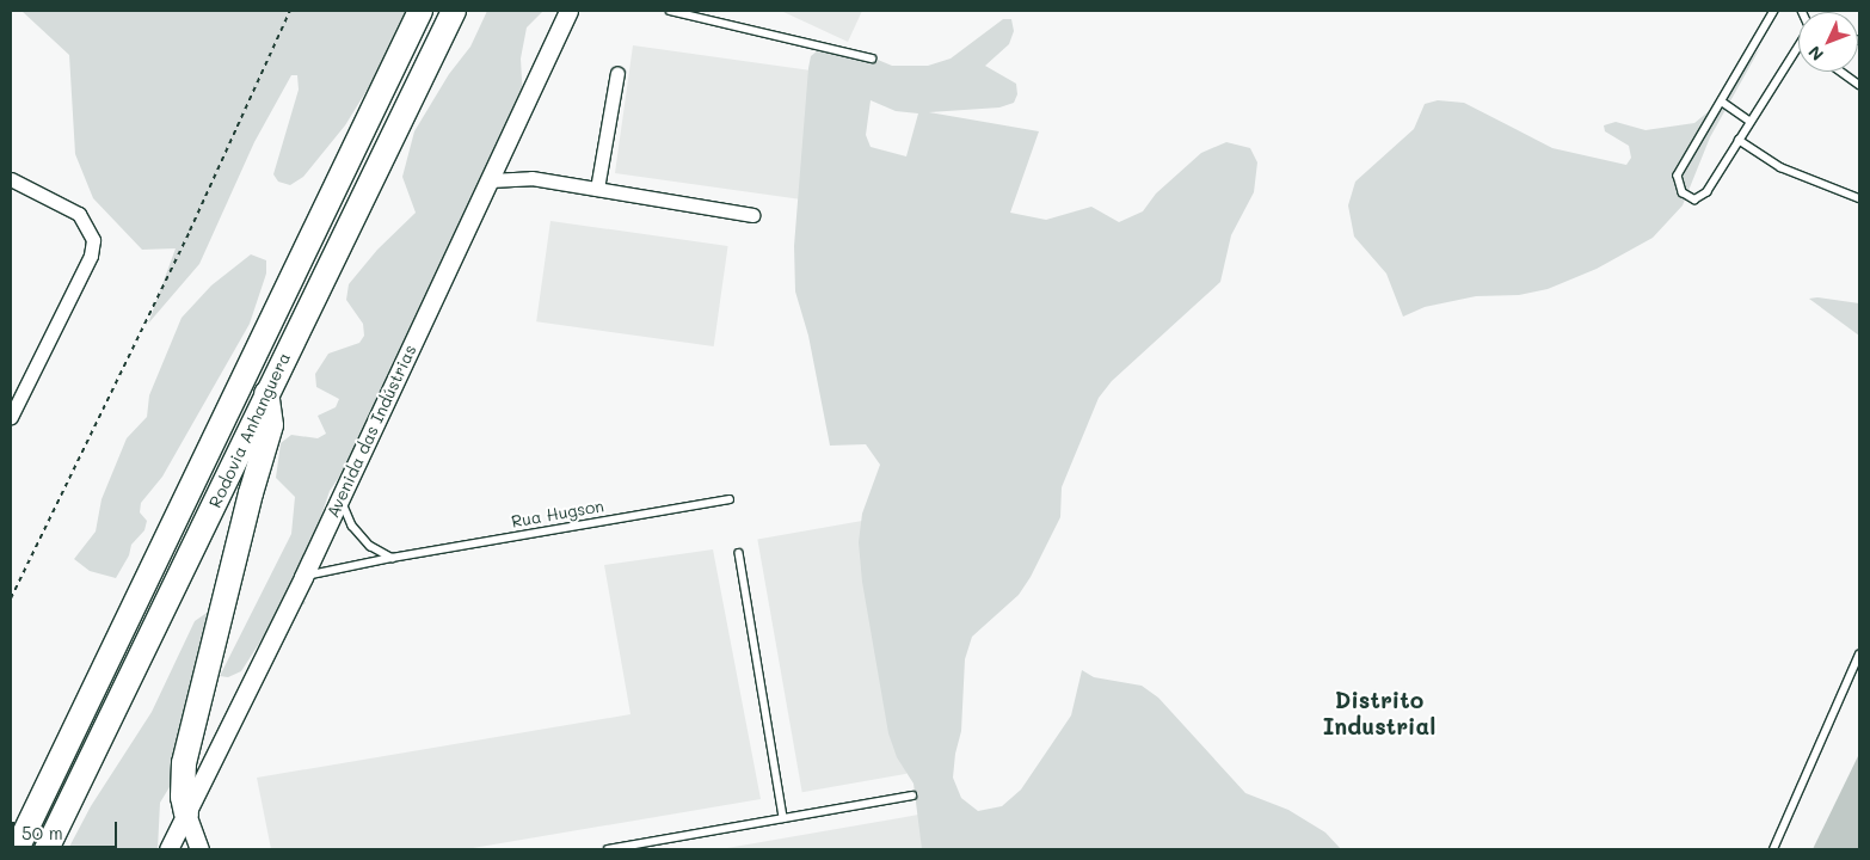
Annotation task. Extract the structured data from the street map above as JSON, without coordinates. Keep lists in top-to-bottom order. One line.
{"streets":{"highway":["Rodovia Anhanguera"],"street":["Avenida das Indústrias"],"lane":["Rua Hugson"]},"crossings":[["Avenida das Indústrias","Rua Hugson"]],"districts":["Distrito Industrial"],"scale_bar":"50 m","north":"bottom left"}
